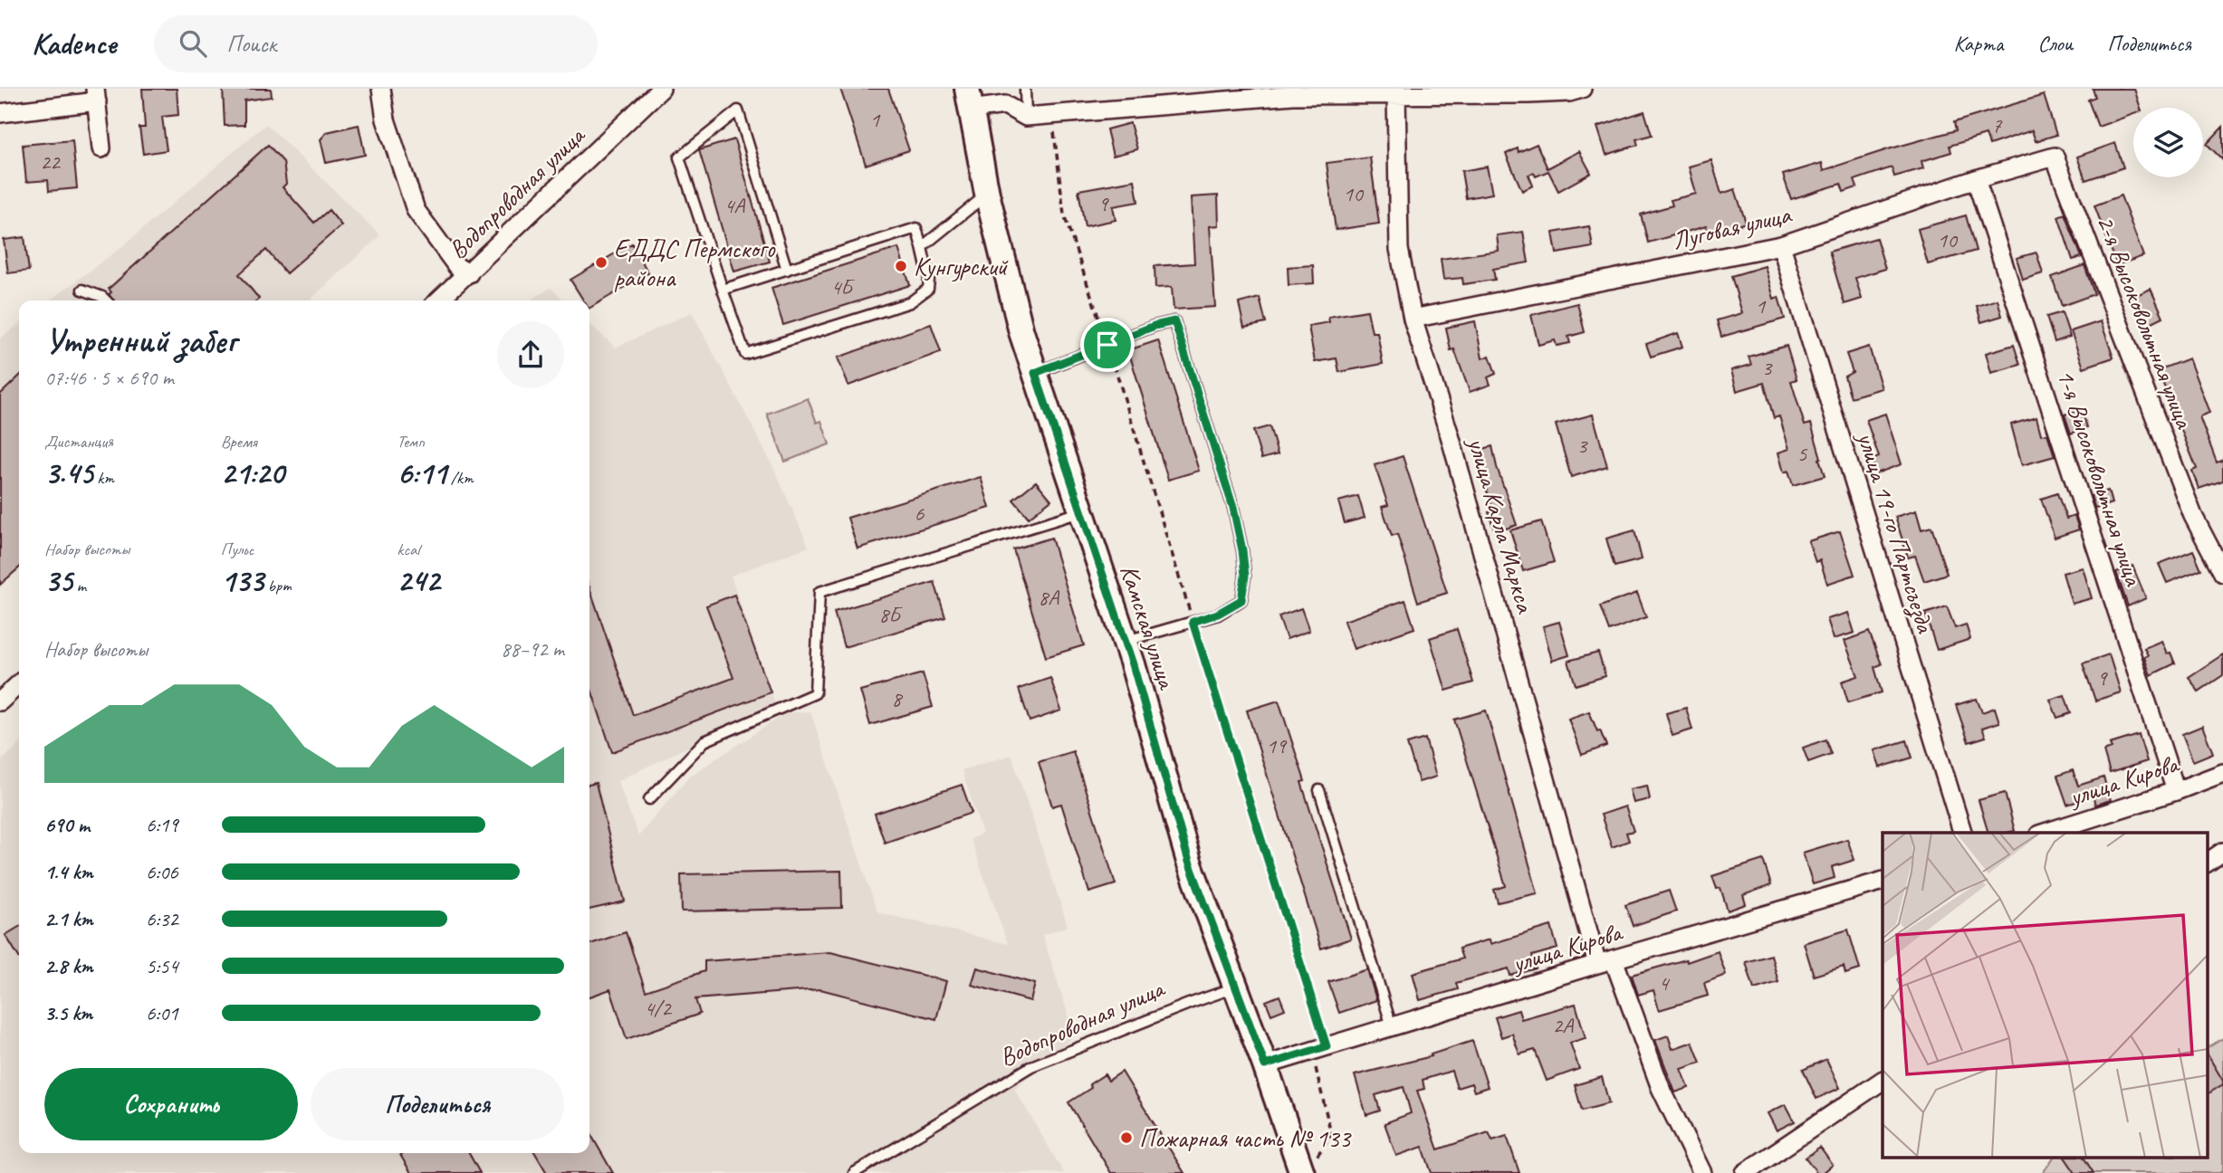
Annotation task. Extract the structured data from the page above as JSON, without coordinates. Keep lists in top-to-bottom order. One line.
{"streets":{"street":["Водопроводная улица","Луговая улица","2-я Высоковольтная улица","1-я Высоковольтная улица","улица Карла Маркса","улица 19-го Партсъезда","Камская улица","улица Кирова"]},"crossings":[["Водопроводная улица","Камская улица"],["Луговая улица","2-я Высоковольтная улица"],["Луговая улица","1-я Высоковольтная улица"],["Луговая улица","улица Карла Маркса"],["Луговая улица","улица 19-го Партсъезда"],["1-я Высоковольтная улица","улица Кирова"],["улица Карла Маркса","улица Кирова"],["Камская улица","улица Кирова"]],"places":["ЕДДС Пермского района","Кунгурский","Пожарная часть № 133"],"house_numbers":["1","7","22","10","9","4А","10","4Б","1","3","3","5","6","8А","8Б","9","8","19","4","4/2","2А"],"page":{"header":"Kadence","search":"Поиск","nav":["Карта","Слои","Поделиться"],"heading":["Утренний забег","07:46 · 5 × 690 m"],"stats":[["Дистанция","3.45 km"],["Время","21:20"],["Темп","6:11 /km"],["Набор высоты","35 m"],["Пульс","133 bpm"],["kcal","242"]],"chart":["Набор высоты","88–92 m"],"list":[{"name":"690 m","note":"6:19"},{"name":"1.4 km","note":"6:06"},{"name":"2.1 km","note":"6:32"},{"name":"2.8 km","note":"5:54"},{"name":"3.5 km","note":"6:01"}],"buttons":["Сохранить","Поделиться"]}}
